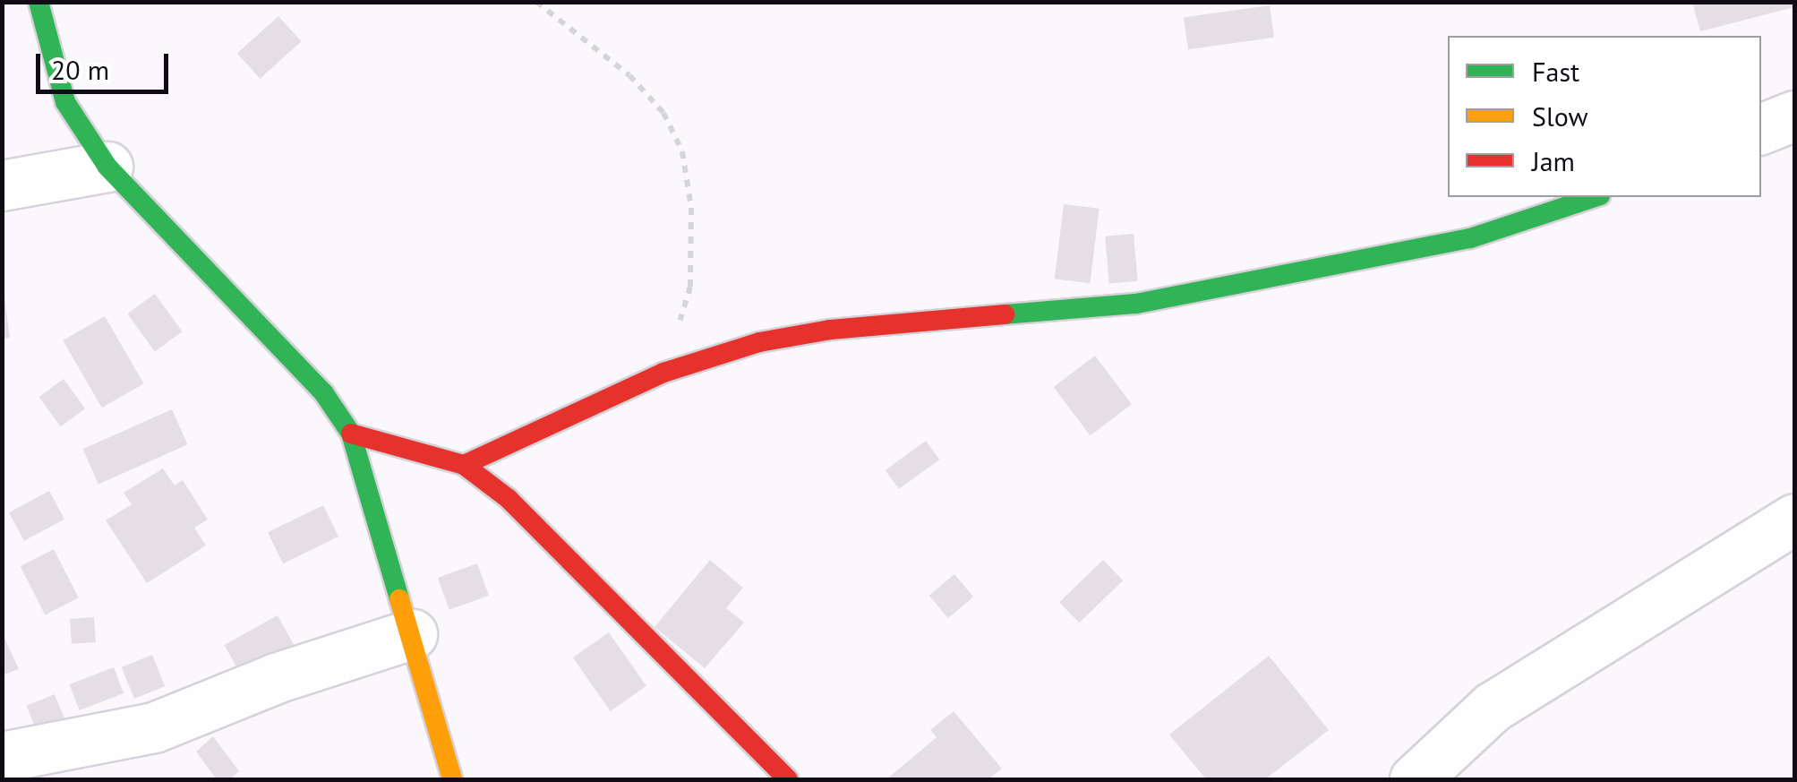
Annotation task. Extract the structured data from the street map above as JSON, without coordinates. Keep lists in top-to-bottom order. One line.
{"legend":["Fast","Slow","Jam"],"scale_bar":"20 m"}
